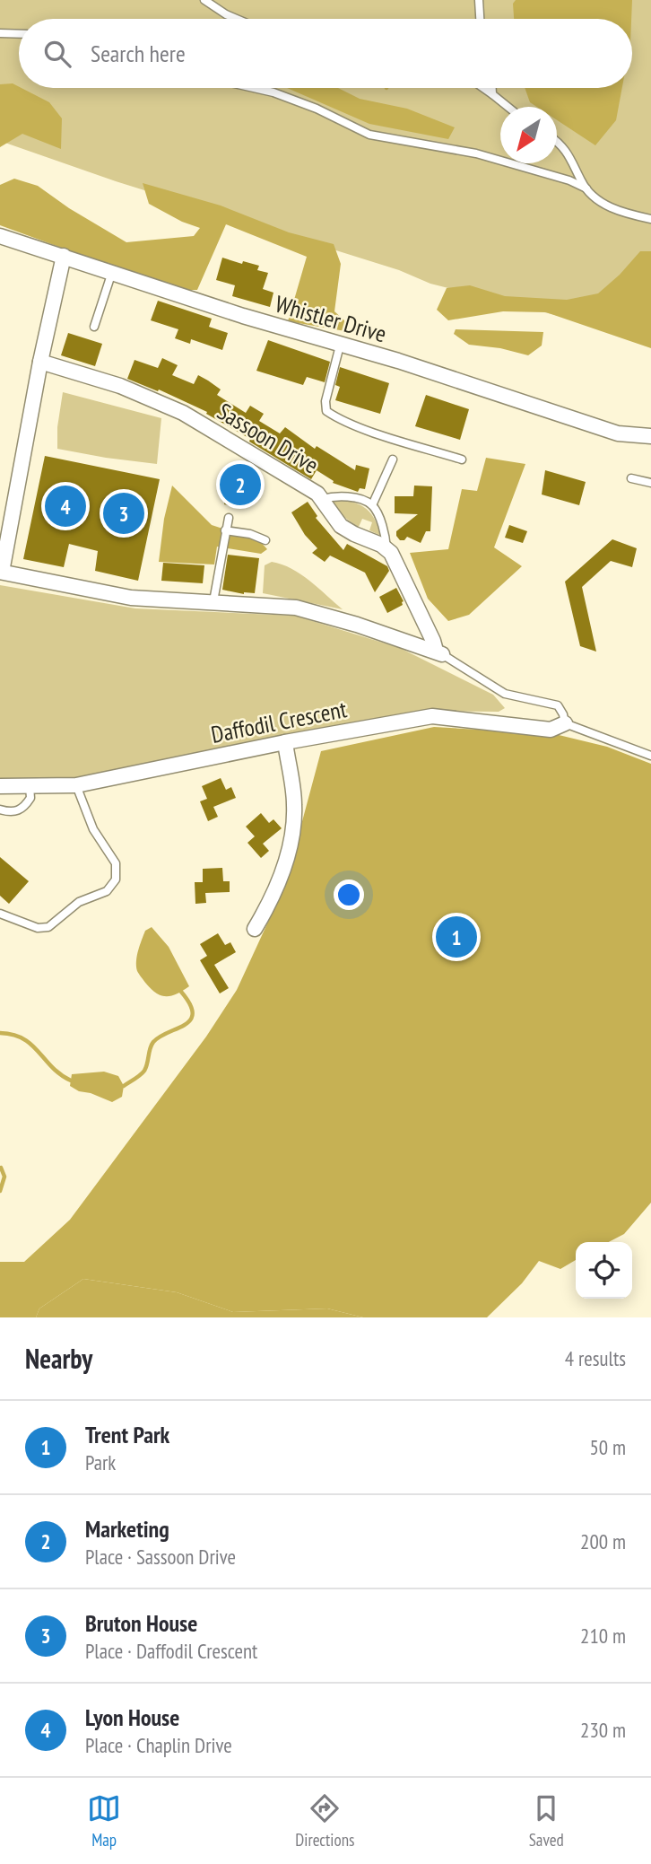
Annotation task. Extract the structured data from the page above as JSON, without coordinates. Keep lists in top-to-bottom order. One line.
{"streets":{"street":["Whistler Drive","Sassoon Drive","Daffodil Crescent"]},"north":"bottom left","page":{"search":"Search here","pins":["2","4","3","1"],"heading":["Nearby","4 results"],"list":[{"mark":"1","name":"Trent Park","note":"Park","value":"50 m"},{"mark":"2","name":"Marketing","note":"Place · Sassoon Drive","value":"200 m"},{"mark":"3","name":"Bruton House","note":"Place · Daffodil Crescent","value":"210 m"},{"mark":"4","name":"Lyon House","note":"Place · Chaplin Drive","value":"230 m"}],"nav":["Map","Directions","Saved"]}}
